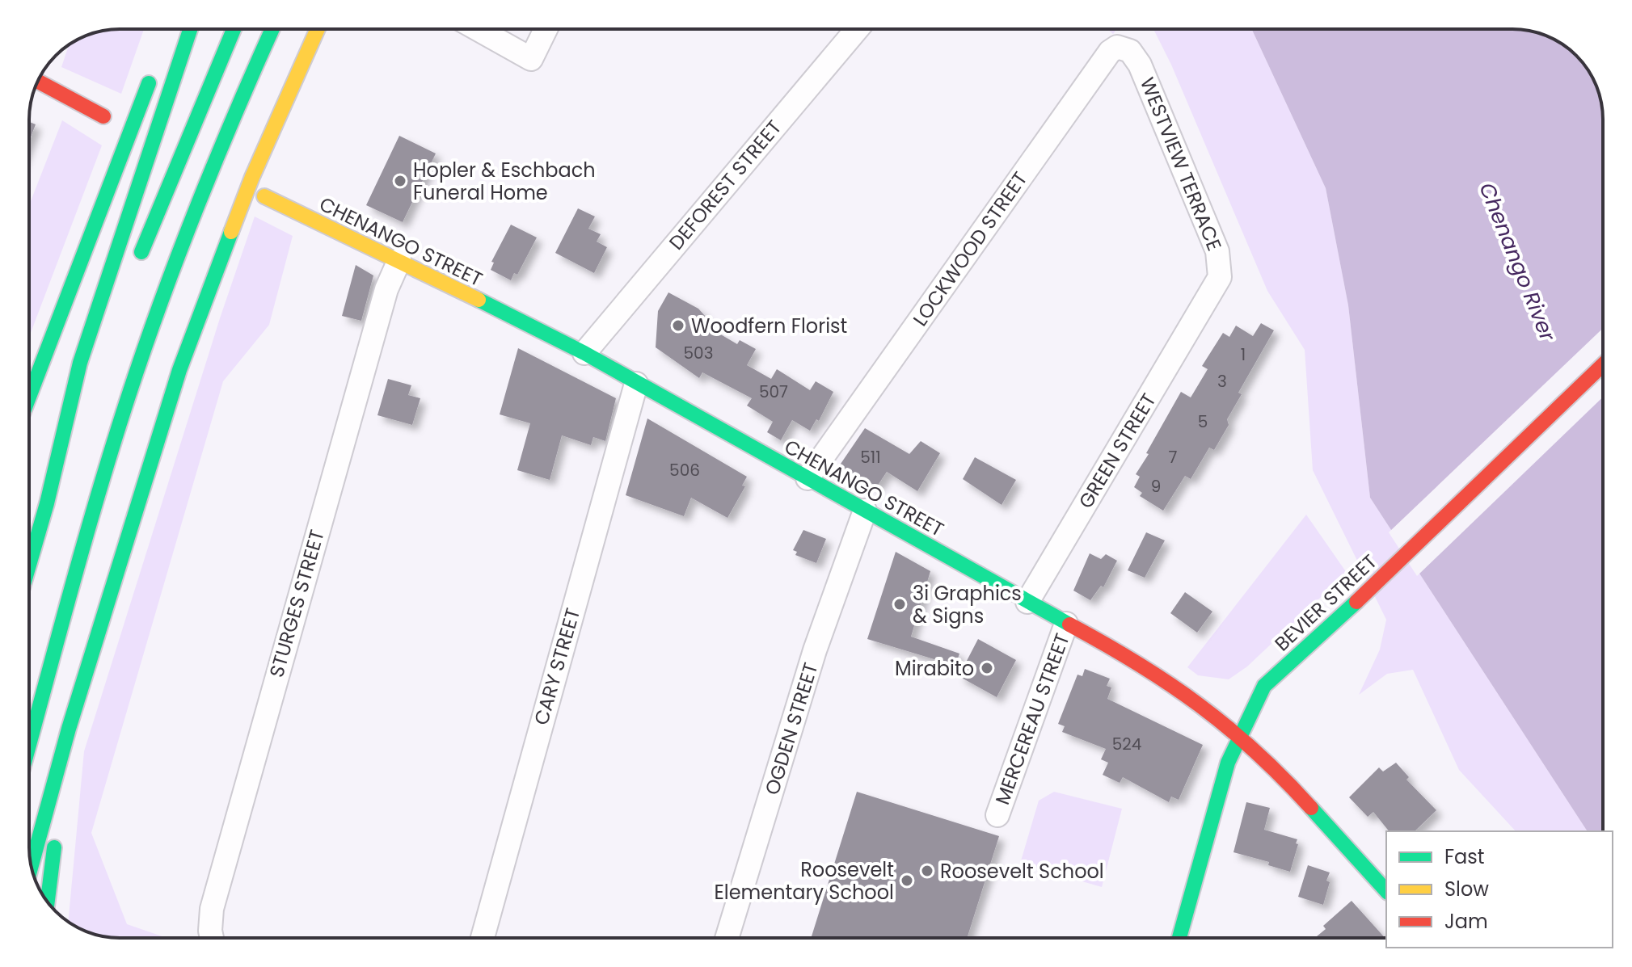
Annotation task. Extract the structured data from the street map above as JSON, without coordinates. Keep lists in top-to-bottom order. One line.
{"streets":{"main road":["CHENANGO STREET","BEVIER STREET"],"street":["WESTVIEW TERRACE","DEFOREST STREET","LOCKWOOD STREET","GREEN STREET","STURGES STREET","CARY STREET","MERCEREAU STREET","OGDEN STREET"]},"crossings":[["WESTVIEW TERRACE","LOCKWOOD STREET"],["WESTVIEW TERRACE","GREEN STREET"],["DEFOREST STREET","CHENANGO STREET"],["CHENANGO STREET","LOCKWOOD STREET"],["CHENANGO STREET","GREEN STREET"],["CHENANGO STREET","BEVIER STREET"],["CHENANGO STREET","STURGES STREET"],["CHENANGO STREET","CARY STREET"],["CHENANGO STREET","MERCEREAU STREET"],["CHENANGO STREET","OGDEN STREET"]],"water":["Chenango River"],"places":["Hopler & Eschbach Funeral Home","Woodfern Florist","3i Graphics & Signs","Mirabito","Roosevelt School","Roosevelt Elementary School"],"house_numbers":["503","1","3","507","5","511","7","506","9","524"],"legend":["Fast","Slow","Jam"]}
